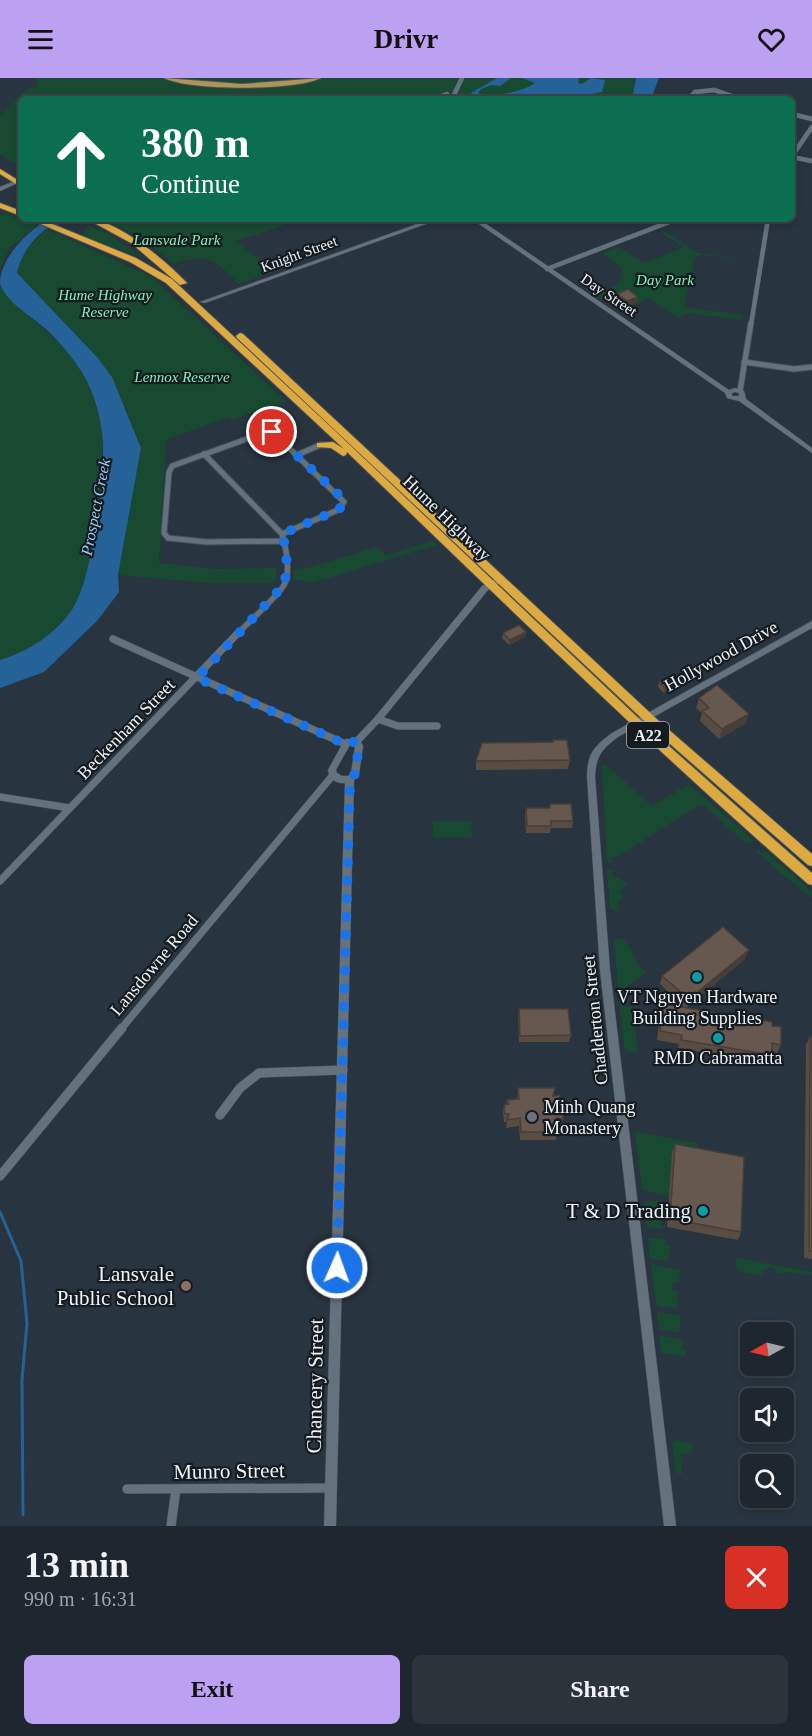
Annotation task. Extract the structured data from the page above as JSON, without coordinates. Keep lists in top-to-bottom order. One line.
{"streets":{"highway":["Hume Highway","A22"],"street":["Knight Street","Day Street","Hollywood Drive","Beckenham Street","Lansdowne Road","Chadderton Street","Chancery Street","Munro Street"]},"crossings":[["Knight Street","Hume Highway"],["Hume Highway","Hollywood Drive"],["Hume Highway","Chadderton Street"],["Hollywood Drive","Chadderton Street"],["Chancery Street","Munro Street"]],"water":["Prospect Creek"],"parks":["Lansvale Park","Day Park","Hume Highway Reserve","Lennox Reserve"],"places":["VT Nguyen Hardware Building Supplies","RMD Cabramatta","Minh Quang Monastery","T & D Trading","Lansvale Public School"],"north":"left","page":{"header":"Drivr","turn":["380 m","Continue"],"heading":["13 min","990 m · 16:31"],"buttons":["Exit","Share"]}}
